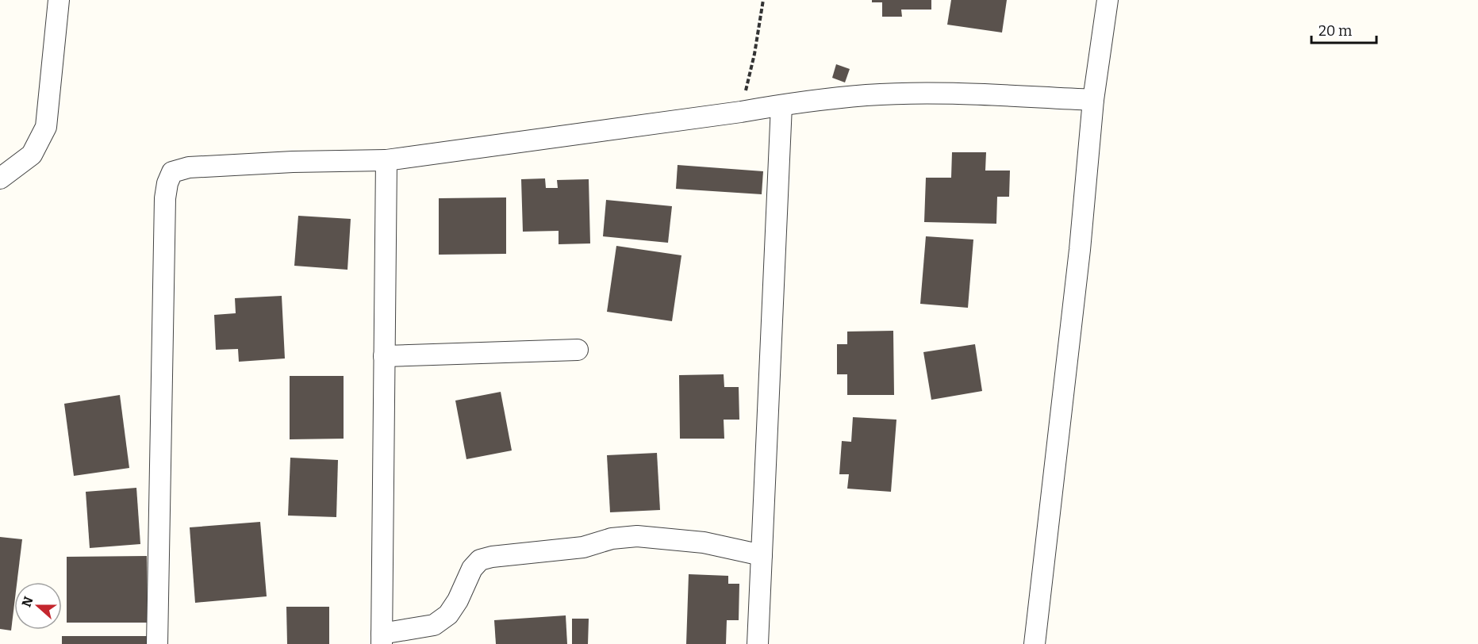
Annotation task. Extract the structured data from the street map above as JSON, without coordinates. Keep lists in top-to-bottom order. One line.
{"scale_bar":"20 m","north":"left"}
